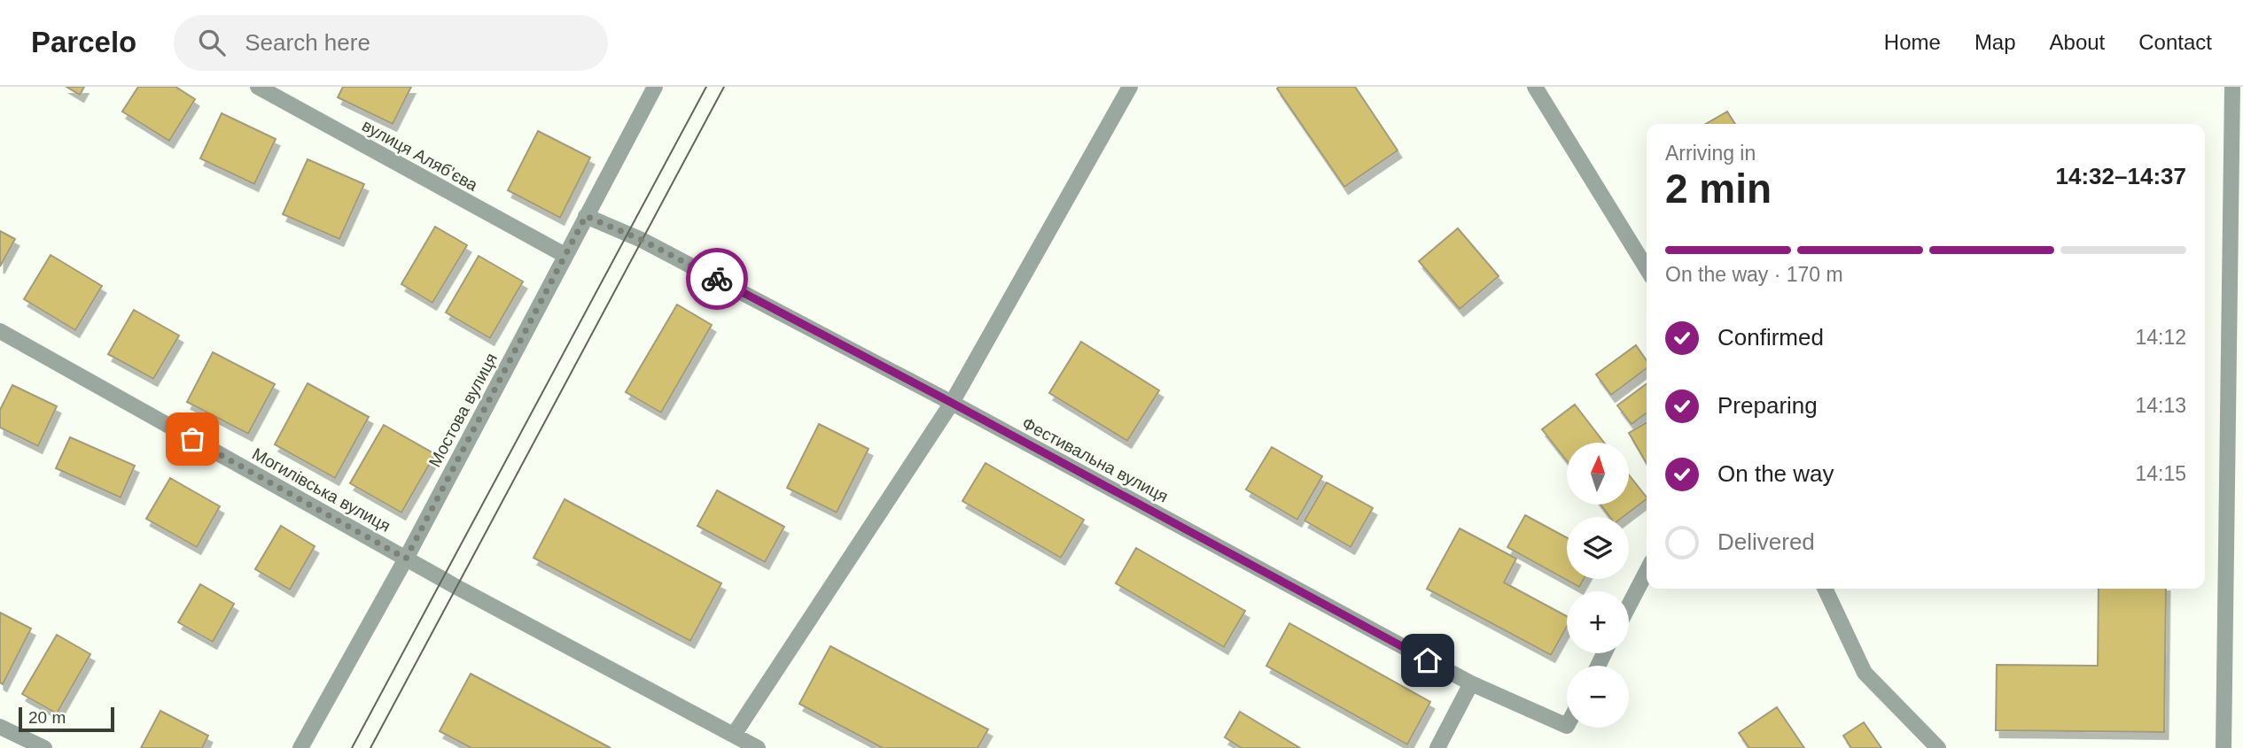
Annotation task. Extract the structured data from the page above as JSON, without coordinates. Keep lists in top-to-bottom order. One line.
{"streets":{"street":["вулиця Аляб'єва","Мостова вулиця","Фестивальна вулиця","Могилівська вулиця"]},"crossings":[["вулиця Аляб'єва","Мостова вулиця"],["Мостова вулиця","Фестивальна вулиця"],["Мостова вулиця","Могилівська вулиця"]],"scale_bar":"20 m","north":"top","page":{"header":"Parcelo","search":"Search here","nav":["Home","Map","About","Contact"],"heading":["2 min","Arriving in","14:32–14:37"],"bar":"On the way · 170 m","list":[["Confirmed","14:12"],["Preparing","14:13"],["On the way","14:15"],"Delivered"],"map_buttons":["+","−"],"scale":"20 m"}}
